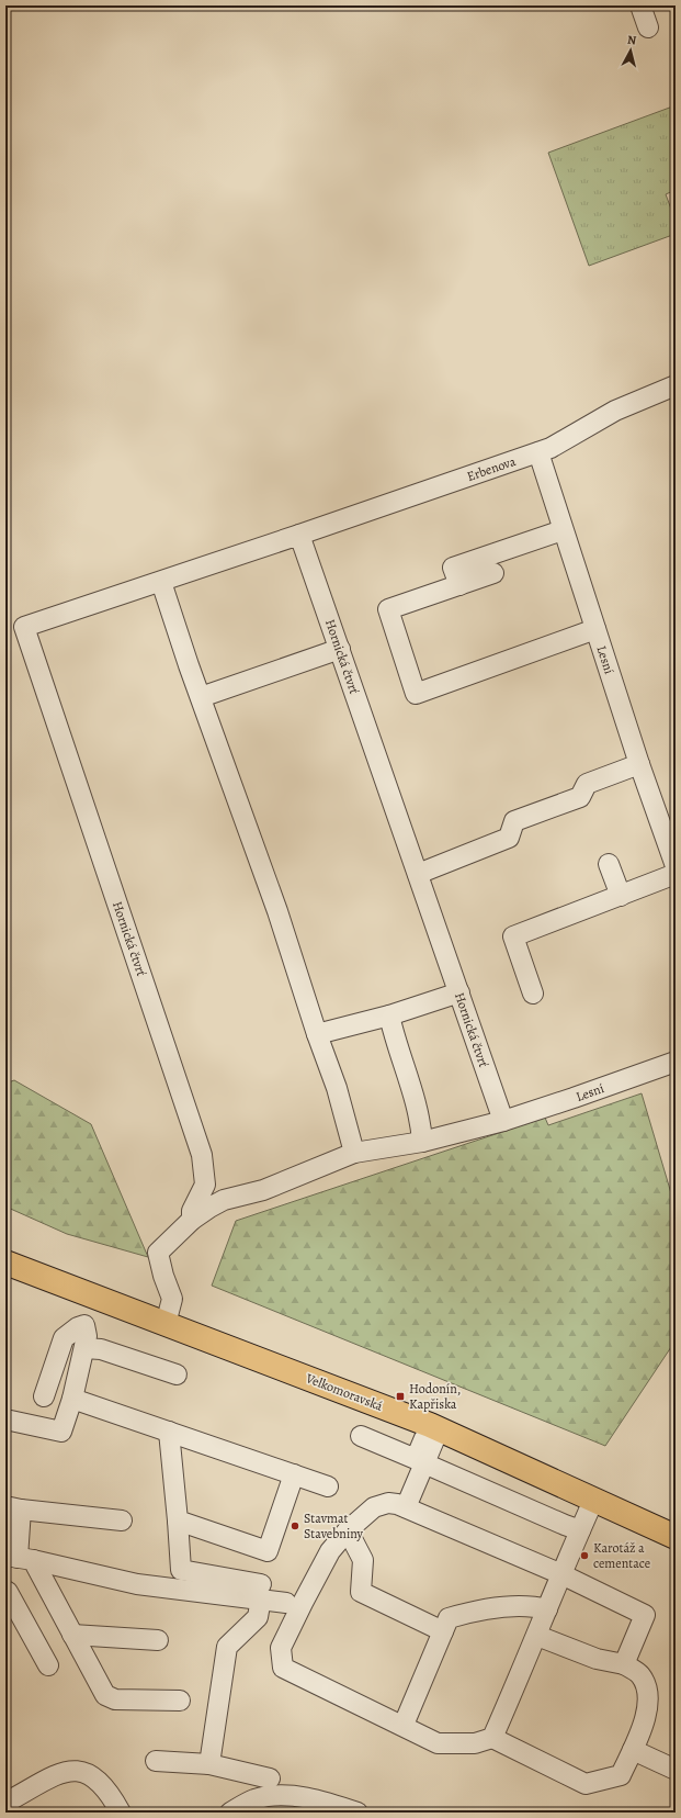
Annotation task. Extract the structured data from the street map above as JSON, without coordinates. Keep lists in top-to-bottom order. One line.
{"streets":{"main road":["Velkomoravská"],"street":["Erbenova","Hornická čtvrť","Lesní"]},"crossings":[["Erbenova","Hornická čtvrť"],["Erbenova","Lesní"],["Hornická čtvrť","Lesní"]],"places":{"transit":["Hodonín, Kapřiska"],"other":["Stavmat Stavebniny","Karotáž a cementace"]},"north":"top"}
